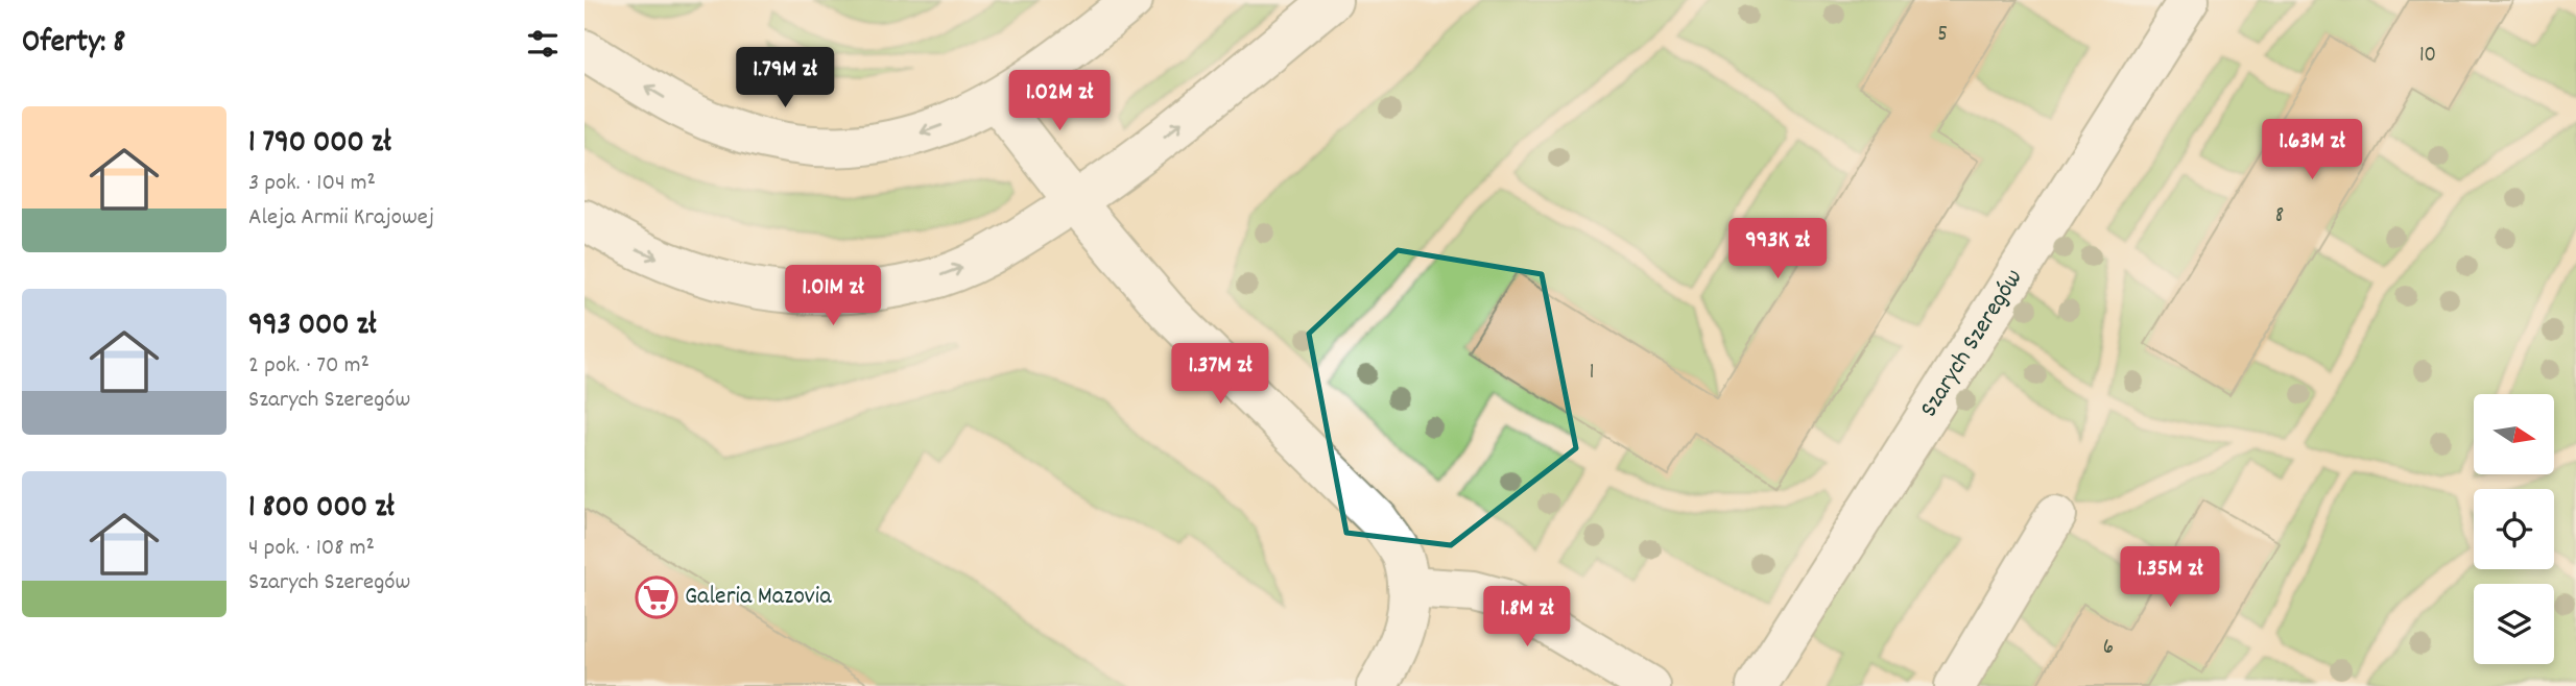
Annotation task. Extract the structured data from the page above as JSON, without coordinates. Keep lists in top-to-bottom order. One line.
{"streets":{"street":["Szarych Szeregów"]},"places":{"supermarket":["Galeria Mazovia"]},"house_numbers":["5","10","8","1","6"],"north":"right","page":{"heading":"Oferty: 8","price":["1.79M zł","1.02M zł","1.63M zł","993K zł","1.01M zł","1.37M zł","1.35M zł","1.8M zł"],"list":[{"name":"1 790 000 zł","note":"3 pok. · 104 m² · Aleja Armii Krajowej"},{"name":"993 000 zł","note":"2 pok. · 70 m² · Szarych Szeregów"},{"name":"1 800 000 zł","note":"4 pok. · 108 m² · Szarych Szeregów"}]}}
